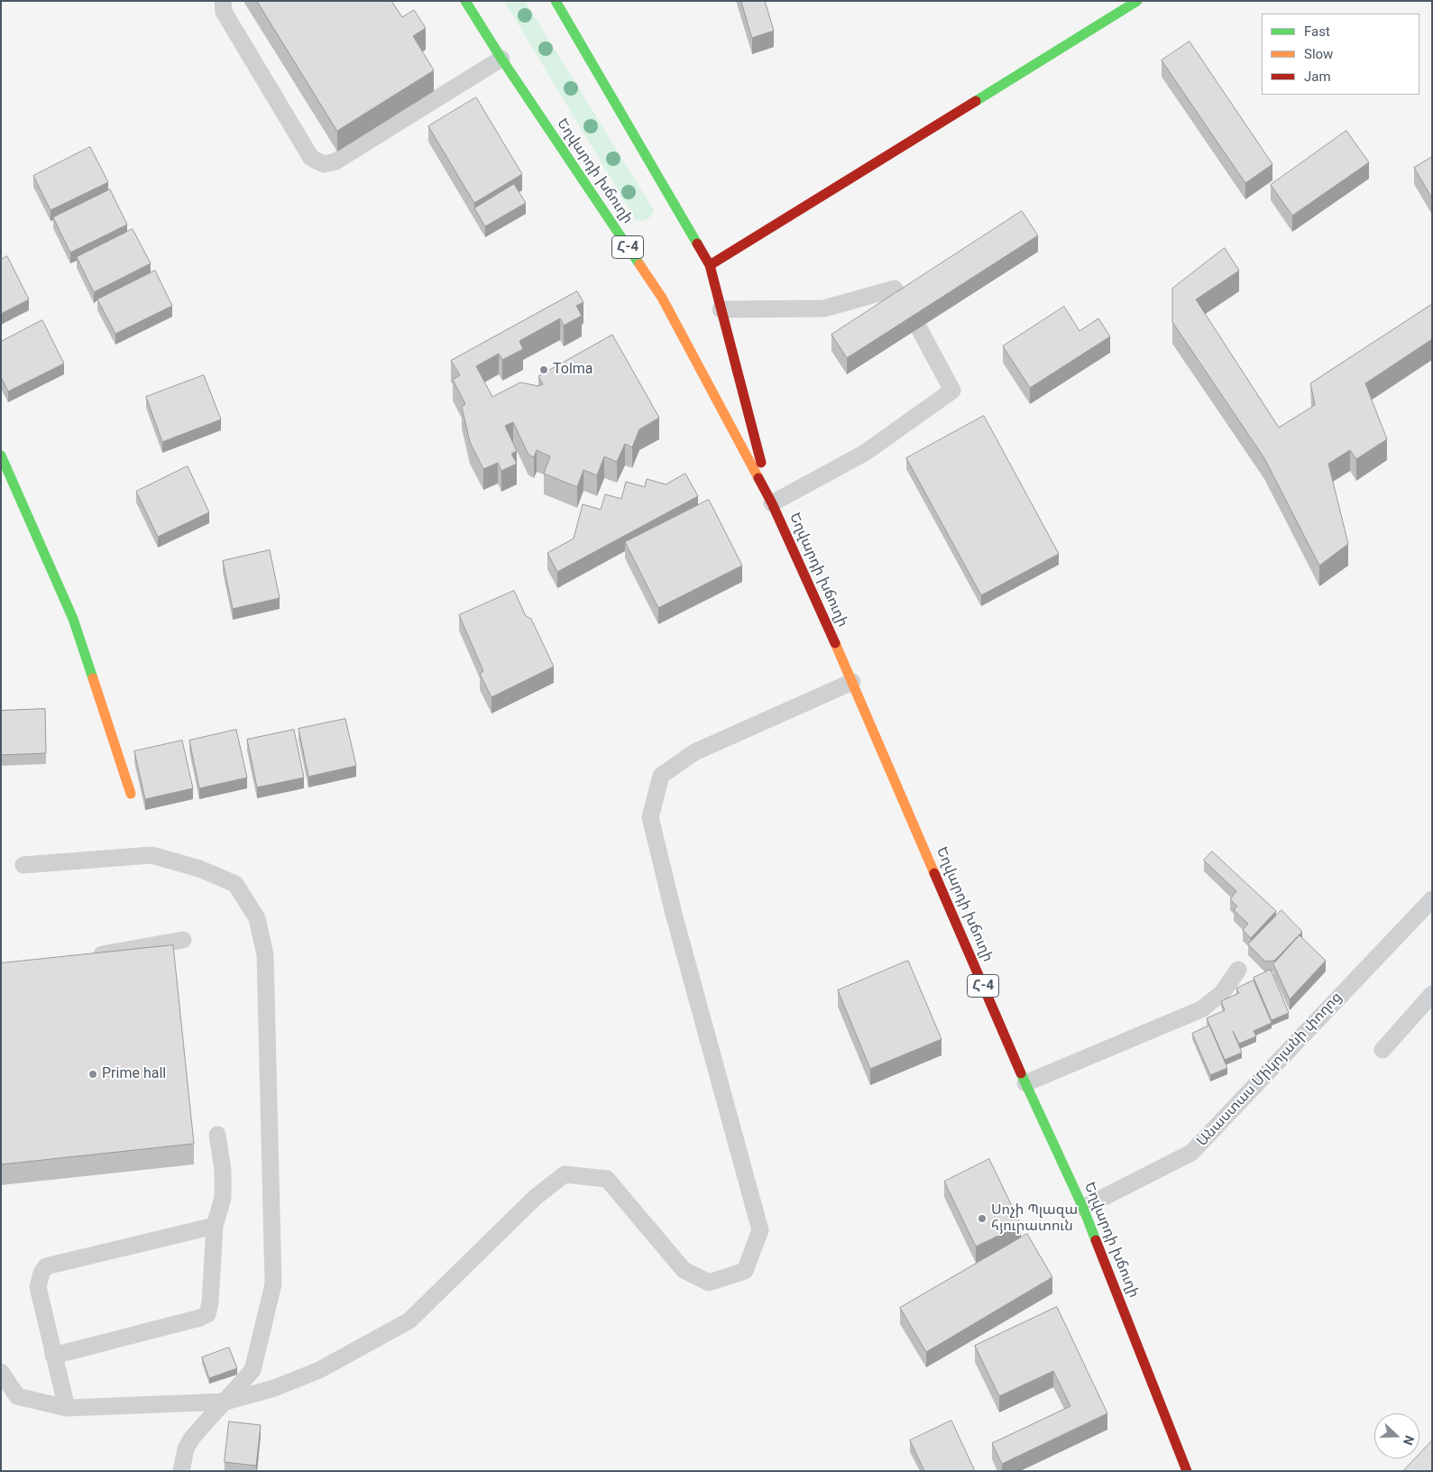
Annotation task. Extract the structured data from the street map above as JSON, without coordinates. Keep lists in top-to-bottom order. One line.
{"streets":{"main road":["Եղվարդի խճուղի","Հ-4"],"lane":["Անաստաս Միկոյանի փողոց"]},"crossings":[["Եղվարդի խճուղի","Անաստաս Միկոյանի փողոց"]],"places":["Tolma","Prime hall","Սոչի Պլազա հյուրատուն"],"legend":["Fast","Slow","Jam"],"north":"right"}
